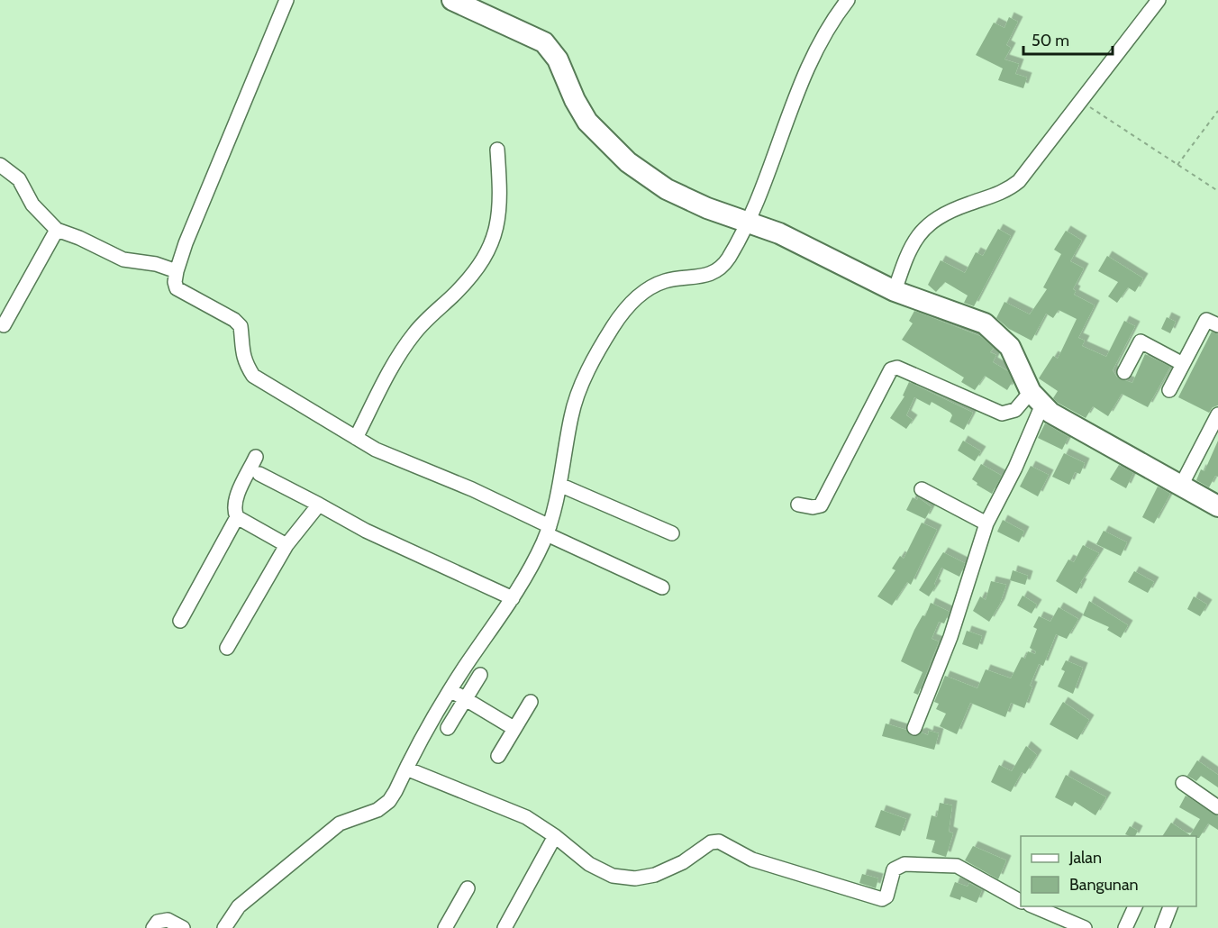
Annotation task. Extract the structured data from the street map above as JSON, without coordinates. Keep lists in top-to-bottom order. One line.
{"legend":["Jalan","Bangunan"],"scale_bar":"50 m"}
